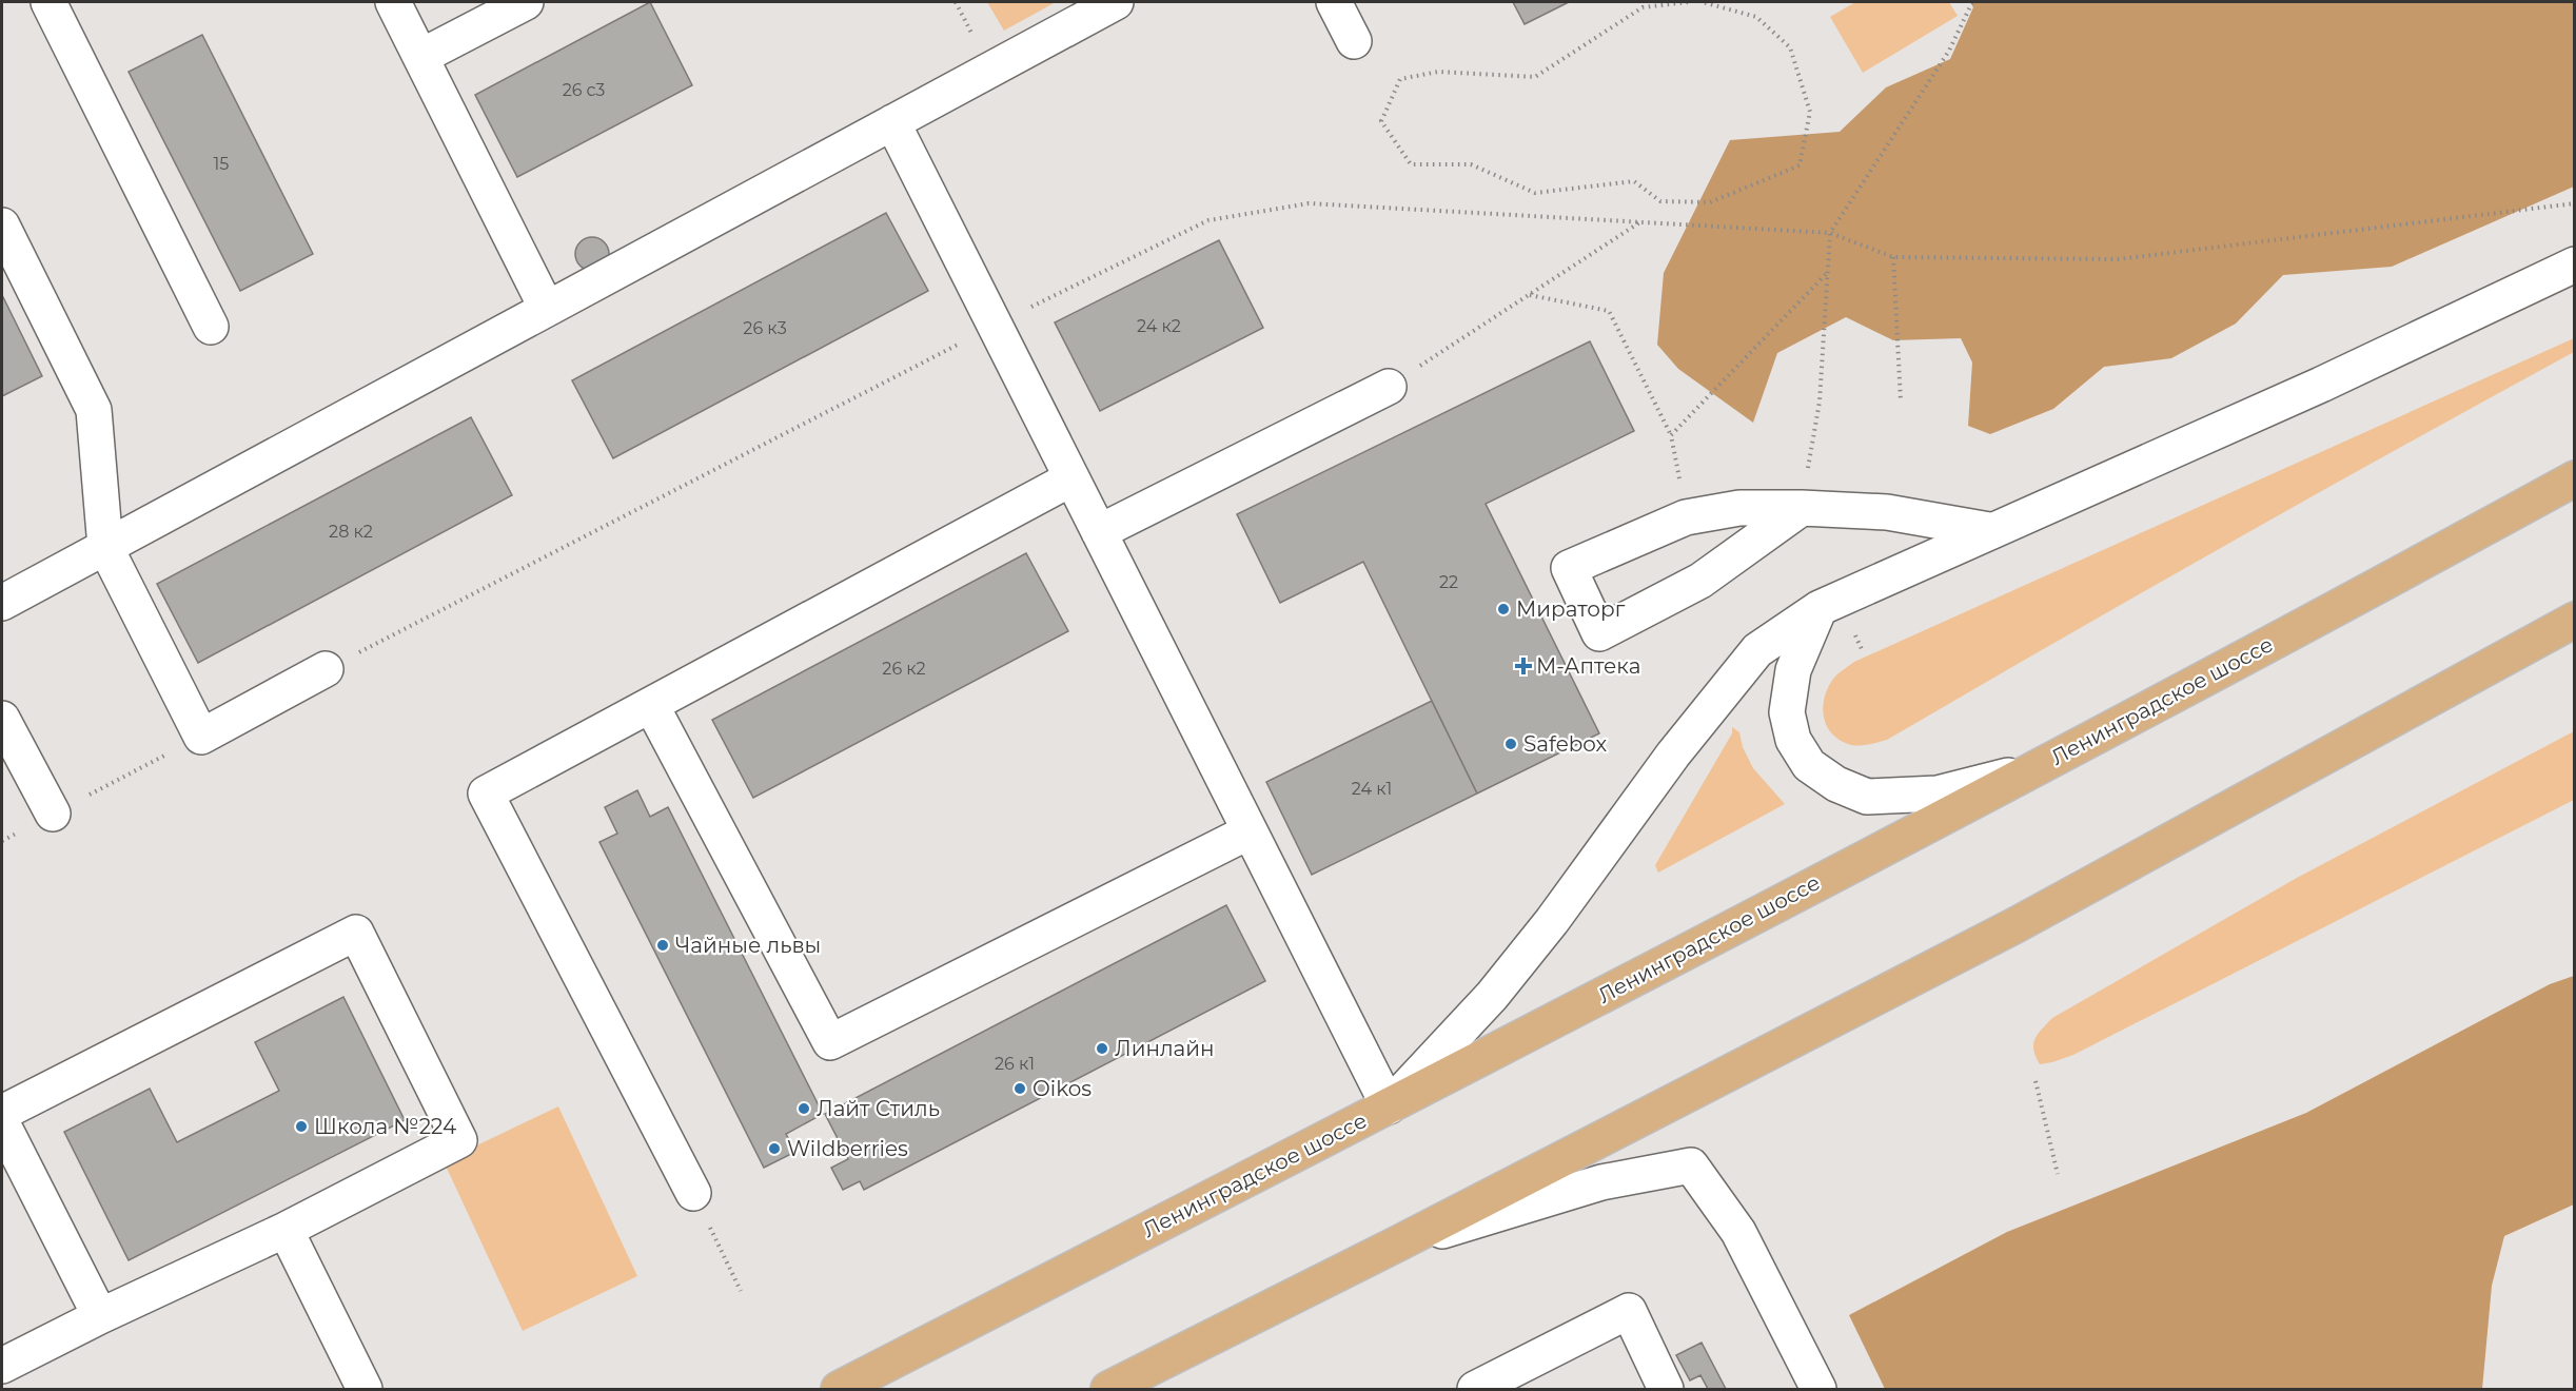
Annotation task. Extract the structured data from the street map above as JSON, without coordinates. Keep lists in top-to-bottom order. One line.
{"streets":{"main road":["Ленинградское шоссе"]},"places":{"other":["Мираторг","Safebox","Чайные львы","Линлайн","Oikos","Лайт Стиль","Школа №224","Wildberries"],"health":["М-Аптека"]},"house_numbers":["26 с3","15","24 к2","26 к3","28 к2","22","26 к2","24 к1","26 к1"]}
